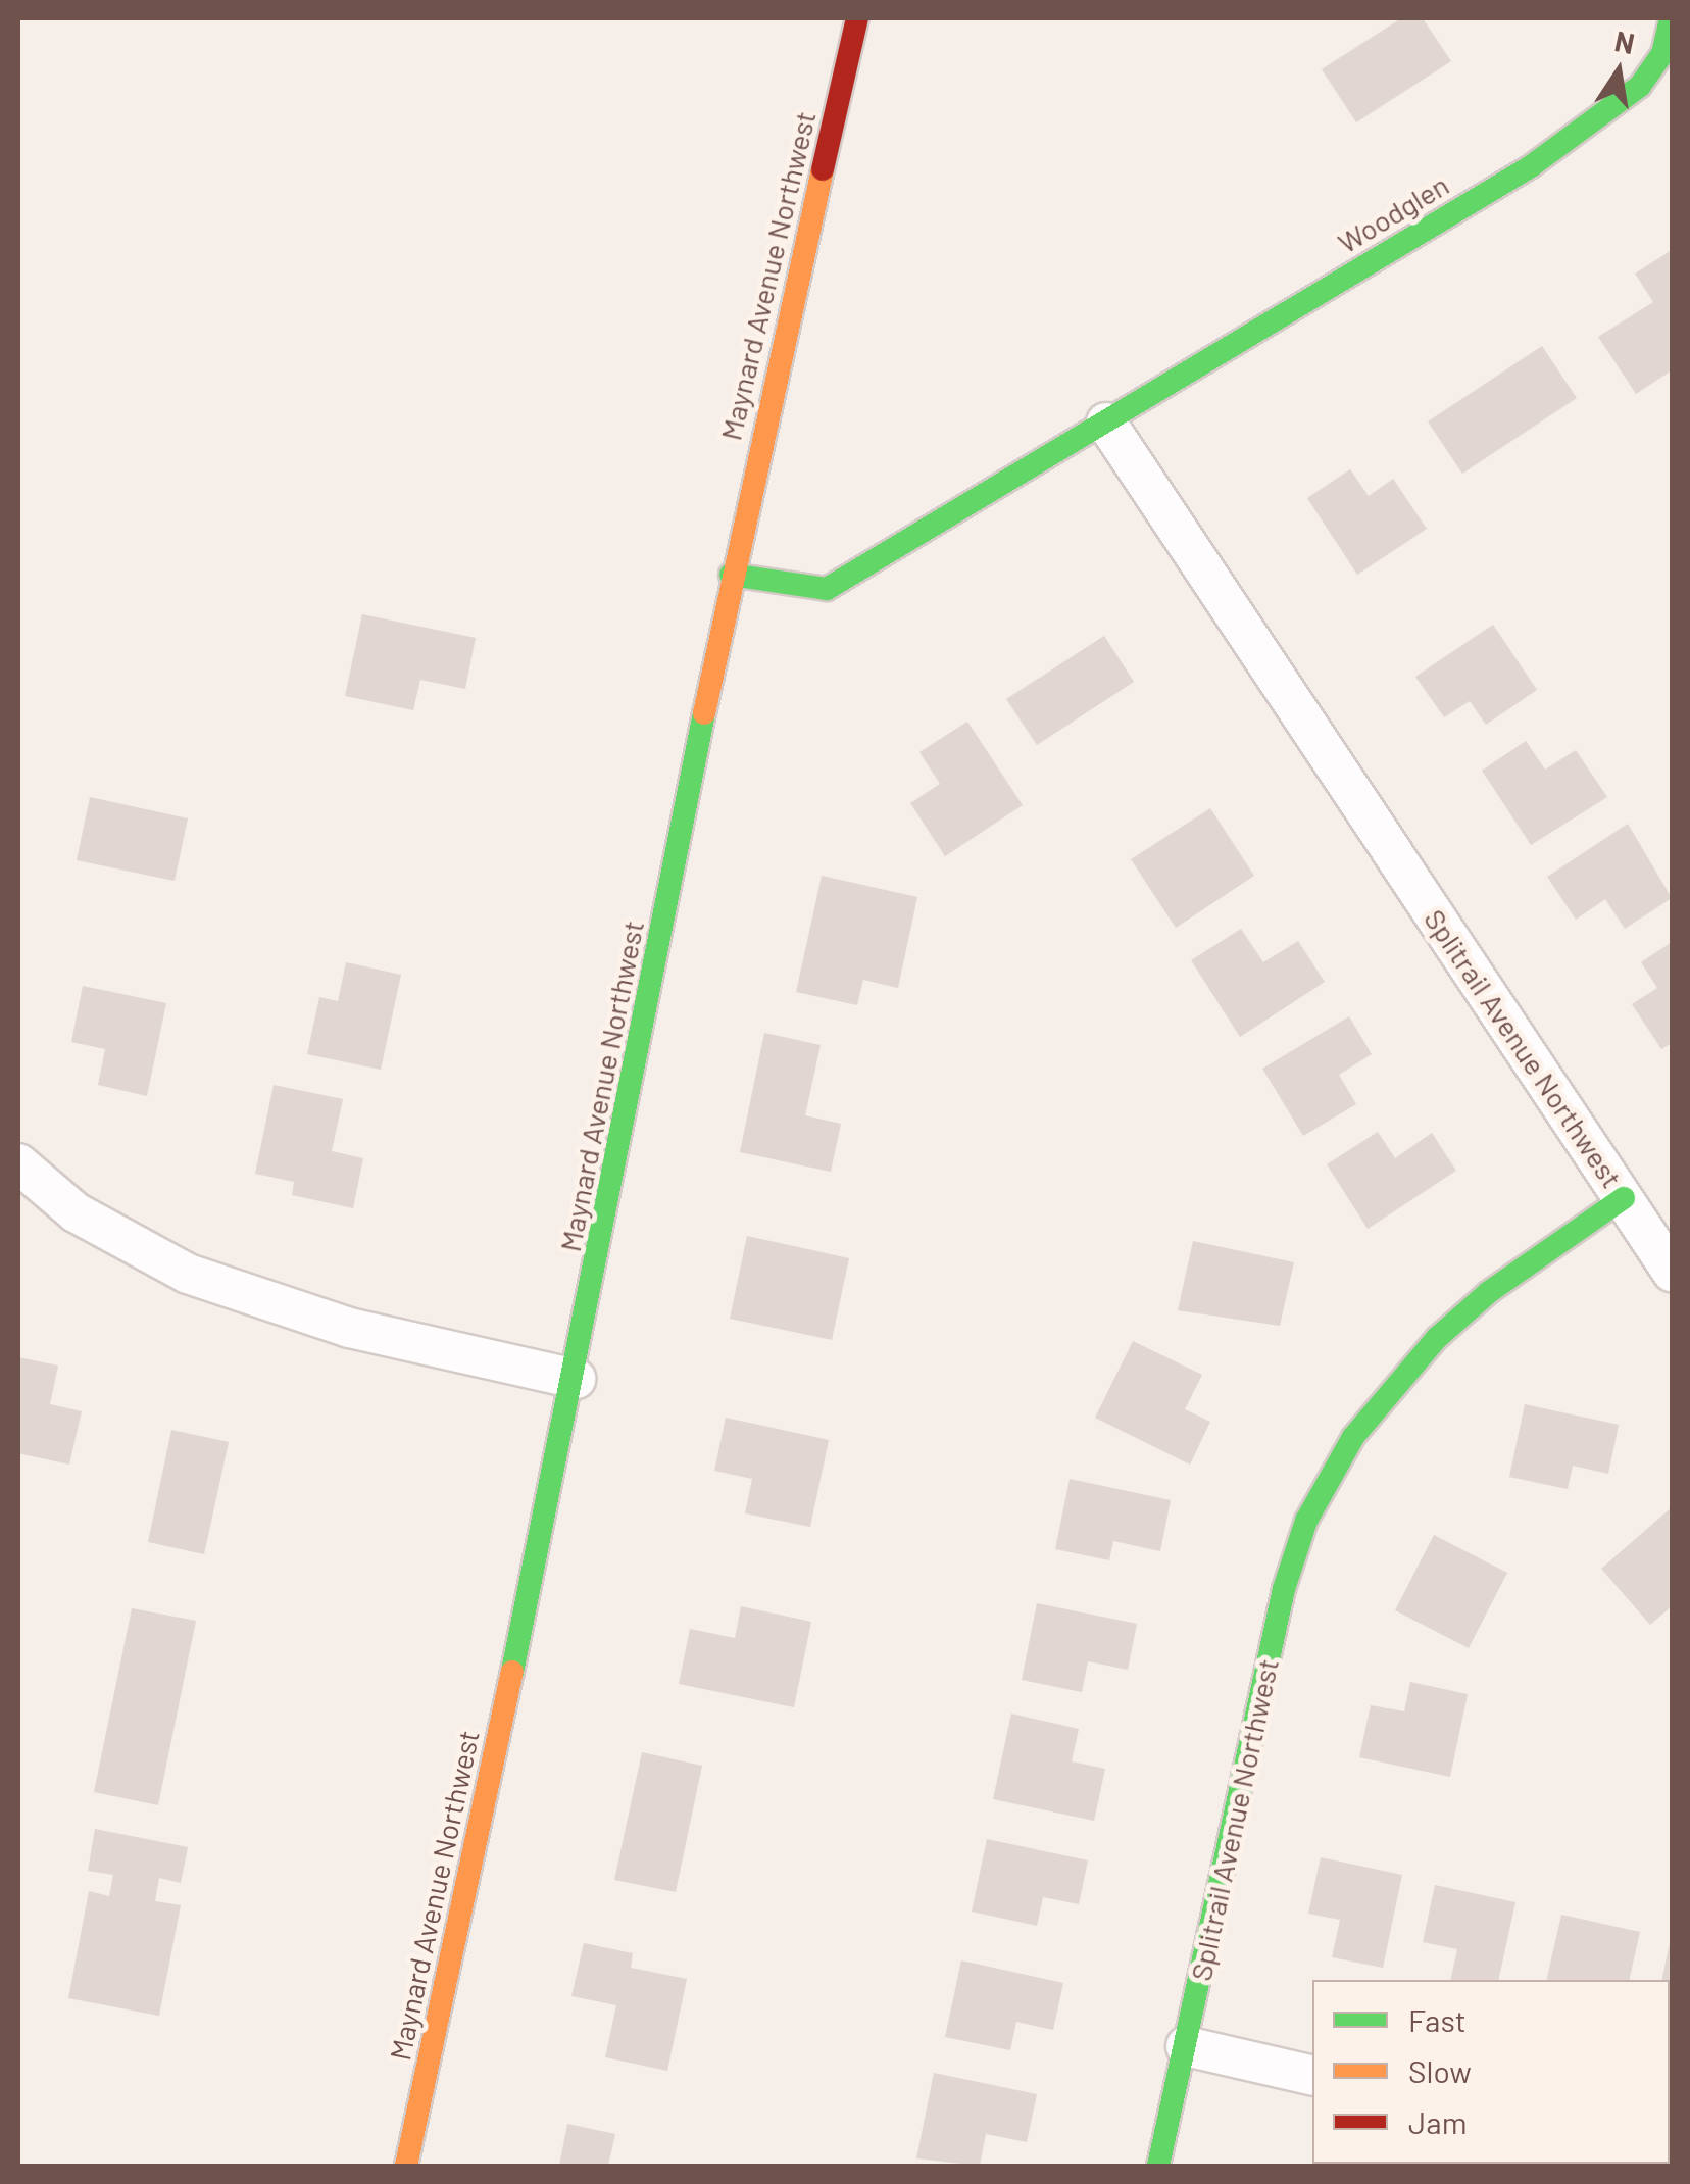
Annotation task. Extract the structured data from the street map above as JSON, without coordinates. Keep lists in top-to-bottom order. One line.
{"streets":{"street":["Woodglen","Maynard Avenue Northwest","Splitrail Avenue Northwest"]},"crossings":[["Woodglen","Maynard Avenue Northwest"],["Woodglen","Splitrail Avenue Northwest"]],"legend":["Fast","Slow","Jam"],"north":"top"}
